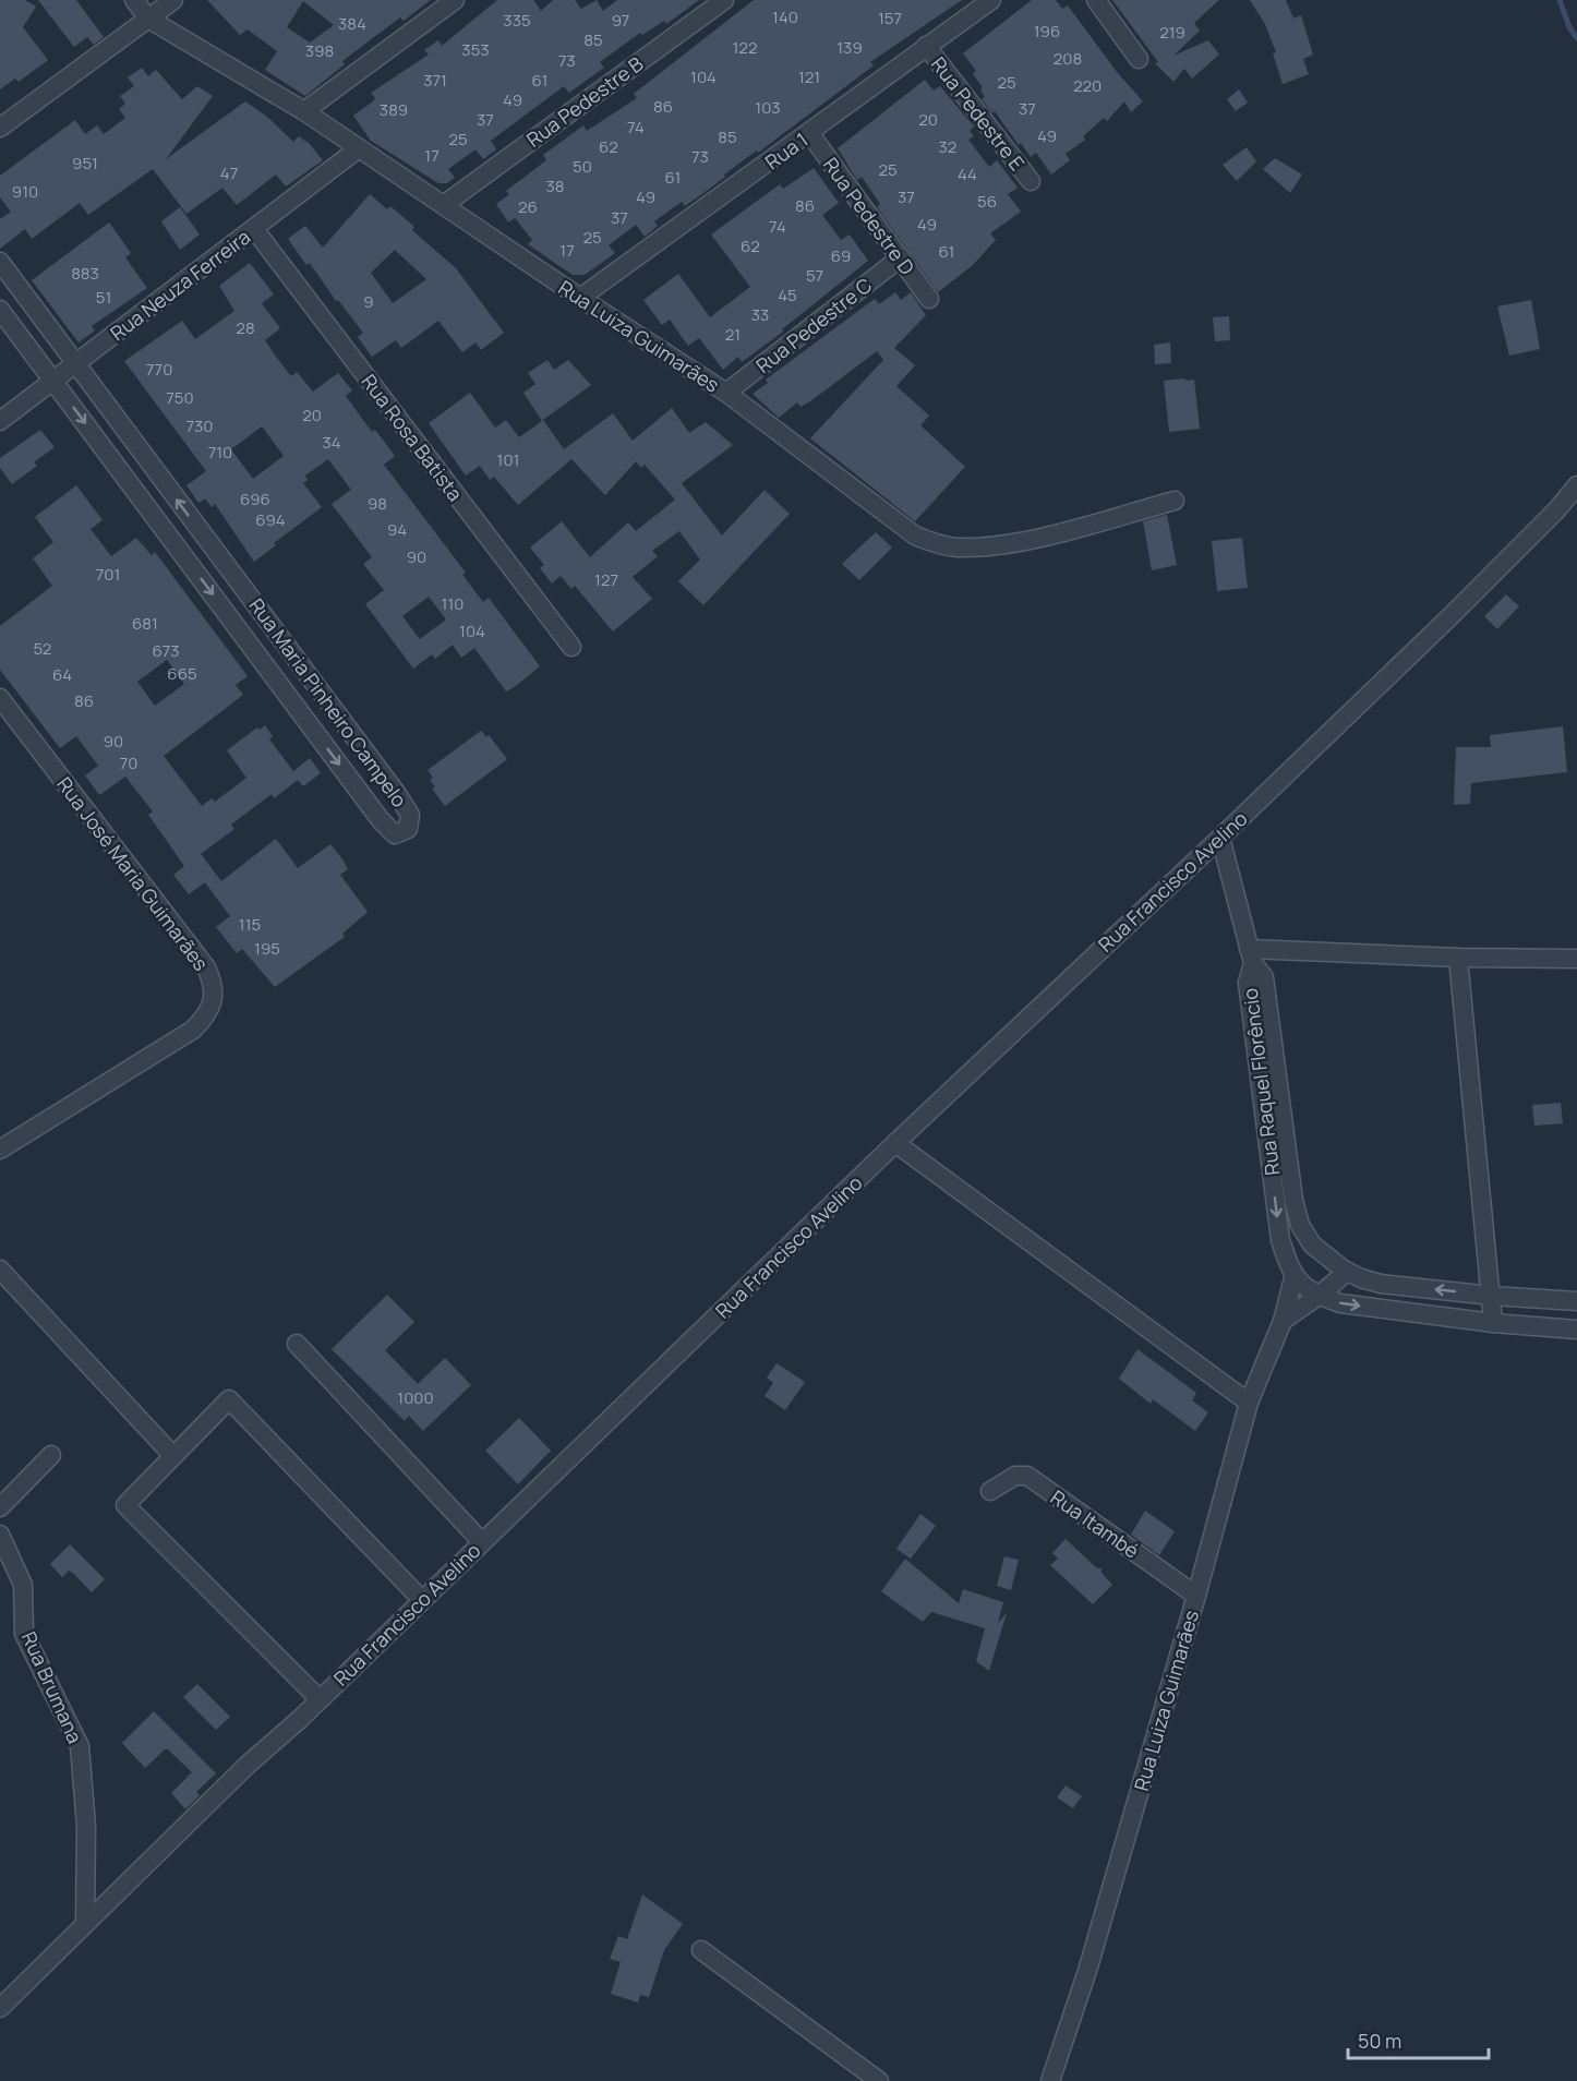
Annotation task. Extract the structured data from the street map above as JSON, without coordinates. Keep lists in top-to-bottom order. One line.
{"streets":{"street":["Rua Pedestre B","Rua Pedestre E","Rua 1","Rua Pedestre D","Rua Neuza Ferreira","Rua Pedestre C","Rua Luiza Guimarães","Rua Rosa Batista","Rua Maria Pinheiro Campelo","Rua José Maria Guimarães","Rua Francisco Avelino","Rua Raquel Florêncio","Rua Itambé","Rua Brumana"]},"crossings":[["Rua Pedestre B","Rua Luiza Guimarães"],["Rua Pedestre E","Rua 1"],["Rua 1","Rua Pedestre D"],["Rua 1","Rua Luiza Guimarães"],["Rua Pedestre D","Rua Pedestre C"],["Rua Neuza Ferreira","Rua Luiza Guimarães"],["Rua Neuza Ferreira","Rua Rosa Batista"],["Rua Neuza Ferreira","Rua Maria Pinheiro Campelo"],["Rua Pedestre C","Rua Luiza Guimarães"],["Rua Luiza Guimarães","Rua Raquel Florêncio"],["Rua Luiza Guimarães","Rua Itambé"],["Rua Francisco Avelino","Rua Brumana"]],"house_numbers":["140","157","335","97","384","196","219","85","122","139","353","398","208","73","104","121","371","61","25","220","49","86","103","37","389","37","20","74","49","85","25","62","32","17","73","951","50","25","47","44","61","38","910","49","37","56","86","26","37","49","74","25","62","17","61","69","883","57","45","51","9","33","28","21","770","750","20","730","34","710","101","696","98","694","94","90","701","127","110","681","104","52","673","665","64","86","90","70","115","195","1000"],"scale_bar":"50 m"}
